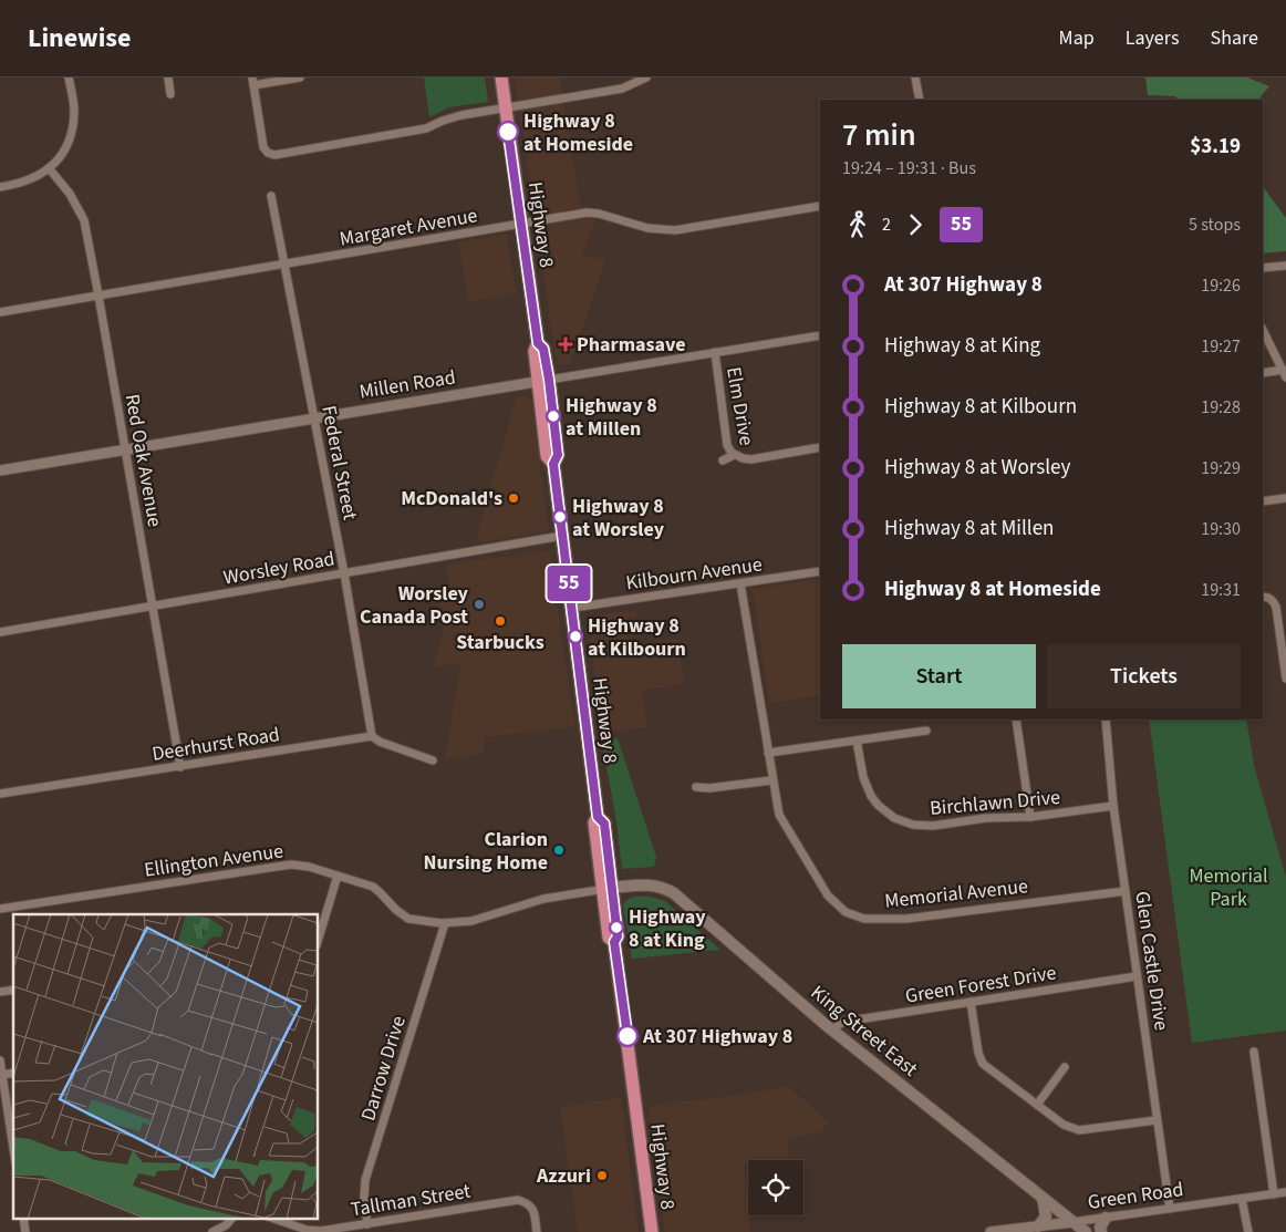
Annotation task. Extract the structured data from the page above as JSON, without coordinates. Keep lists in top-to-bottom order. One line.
{"streets":{"main road":["Highway 8","King Street East"],"street":["Margaret Avenue","Millen Road","Elm Drive","Red Oak Avenue","Federal Street","Worsley Road","Kilbourn Avenue","Deerhurst Road","Birchlawn Drive","Ellington Avenue","Memorial Avenue","Glen Castle Drive","Green Forest Drive","Darrow Drive","Green Road","Tallman Street"]},"crossings":[["Highway 8","Margaret Avenue"],["Highway 8","Millen Road"],["Highway 8","Worsley Road"],["Highway 8","Kilbourn Avenue"],["Highway 8","Ellington Avenue"],["Highway 8","King Street East"],["Margaret Avenue","Red Oak Avenue"],["Margaret Avenue","Federal Street"],["Millen Road","Elm Drive"],["Millen Road","Red Oak Avenue"],["Millen Road","Federal Street"],["Red Oak Avenue","Worsley Road"],["Red Oak Avenue","Deerhurst Road"],["Federal Street","Worsley Road"],["Federal Street","Deerhurst Road"],["Kilbourn Avenue","Memorial Avenue"],["Birchlawn Drive","Glen Castle Drive"],["Ellington Avenue","King Street East"],["Ellington Avenue","Darrow Drive"],["Memorial Avenue","Glen Castle Drive"],["Glen Castle Drive","Green Forest Drive"],["Glen Castle Drive","Green Road"],["Green Forest Drive","King Street East"],["King Street East","Green Road"],["Darrow Drive","Tallman Street"]],"parks":["Memorial Park"],"places":{"other":["Highway 8 at Homeside","Highway 8 at Millen","McDonald's","Highway 8 at Worsley","Worsley Canada Post","Starbucks","Highway 8 at Kilbourn","Clarion Nursing Home","Highway 8 at King","At 307 Highway 8","Azzuri"],"health":["Pharmasave"]},"lines":["bus line 55"],"page":{"header":"Linewise","nav":["Map","Layers","Share"],"on_map":"55","heading":["7 min","19:24 – 19:31 · Bus","$3.19"],"legs":["2","55","5 stops"],"list":[{"name":"At 307 Highway 8","value":"19:26"},{"name":"Highway 8 at King","value":"19:27"},{"name":"Highway 8 at Kilbourn","value":"19:28"},{"name":"Highway 8 at Worsley","value":"19:29"},{"name":"Highway 8 at Millen","value":"19:30"},{"name":"Highway 8 at Homeside","value":"19:31"}],"buttons":["Start","Tickets"]}}
